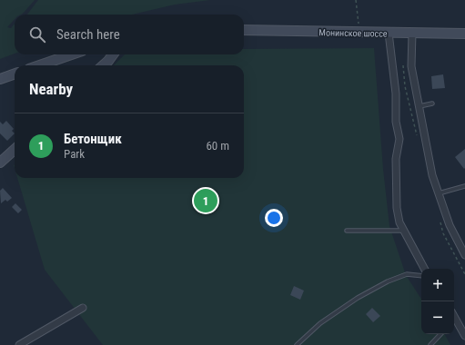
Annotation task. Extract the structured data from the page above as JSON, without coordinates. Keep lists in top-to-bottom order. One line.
{"streets":{"main road":["Монинское шоссе"]},"page":{"search":"Search here","heading":"Nearby","list":[{"mark":"1","name":"Бетонщик","note":"Park","value":"60 m"}],"pins":"1","map_buttons":["+","−"]}}
